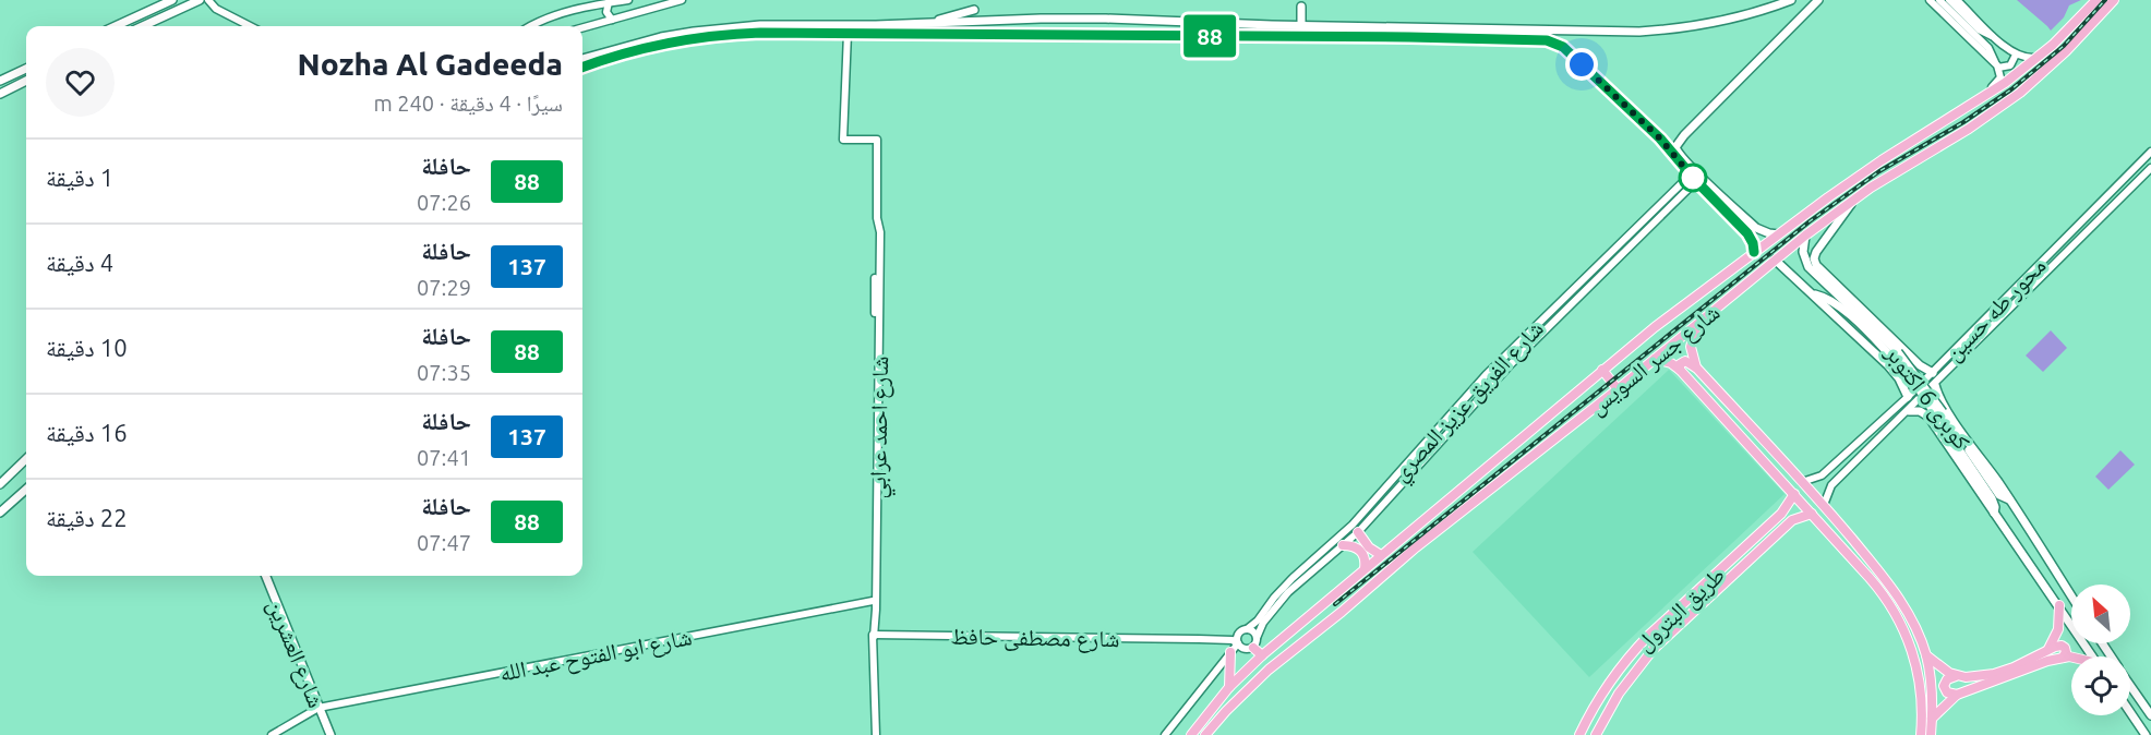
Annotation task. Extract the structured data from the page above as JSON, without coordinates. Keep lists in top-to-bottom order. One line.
{"streets":{"main road":["شارع جسر السويس","كوبرى 6 اكتوبر","طريق البترول","شارع العشرين"],"street":["محور طه حسين","شارع الفريق عزيز المصري","شارع احمد عرابي","شارع مصطفى حافظ","شارع ابو الفتوح عبد الله"]},"crossings":[["شارع جسر السويس","كوبرى 6 اكتوبر"],["شارع الفريق عزيز المصري","شارع مصطفى حافظ"],["شارع احمد عرابي","شارع مصطفى حافظ"],["شارع احمد عرابي","شارع ابو الفتوح عبد الله"],["شارع العشرين","شارع ابو الفتوح عبد الله"]],"lines":["bus line 88"],"north":"top left","page":{"on_map":"88","heading":["Nozha Al Gadeeda","سيرًا · 4 دقيقة · 240 m"],"list":[{"mark":"88","name":"حافلة","note":"07:26","value":"1 دقيقة"},{"mark":"137","name":"حافلة","note":"07:29","value":"4 دقيقة"},{"mark":"88","name":"حافلة","note":"07:35","value":"10 دقيقة"},{"mark":"137","name":"حافلة","note":"07:41","value":"16 دقيقة"},{"mark":"88","name":"حافلة","note":"07:47","value":"22 دقيقة"}]}}
